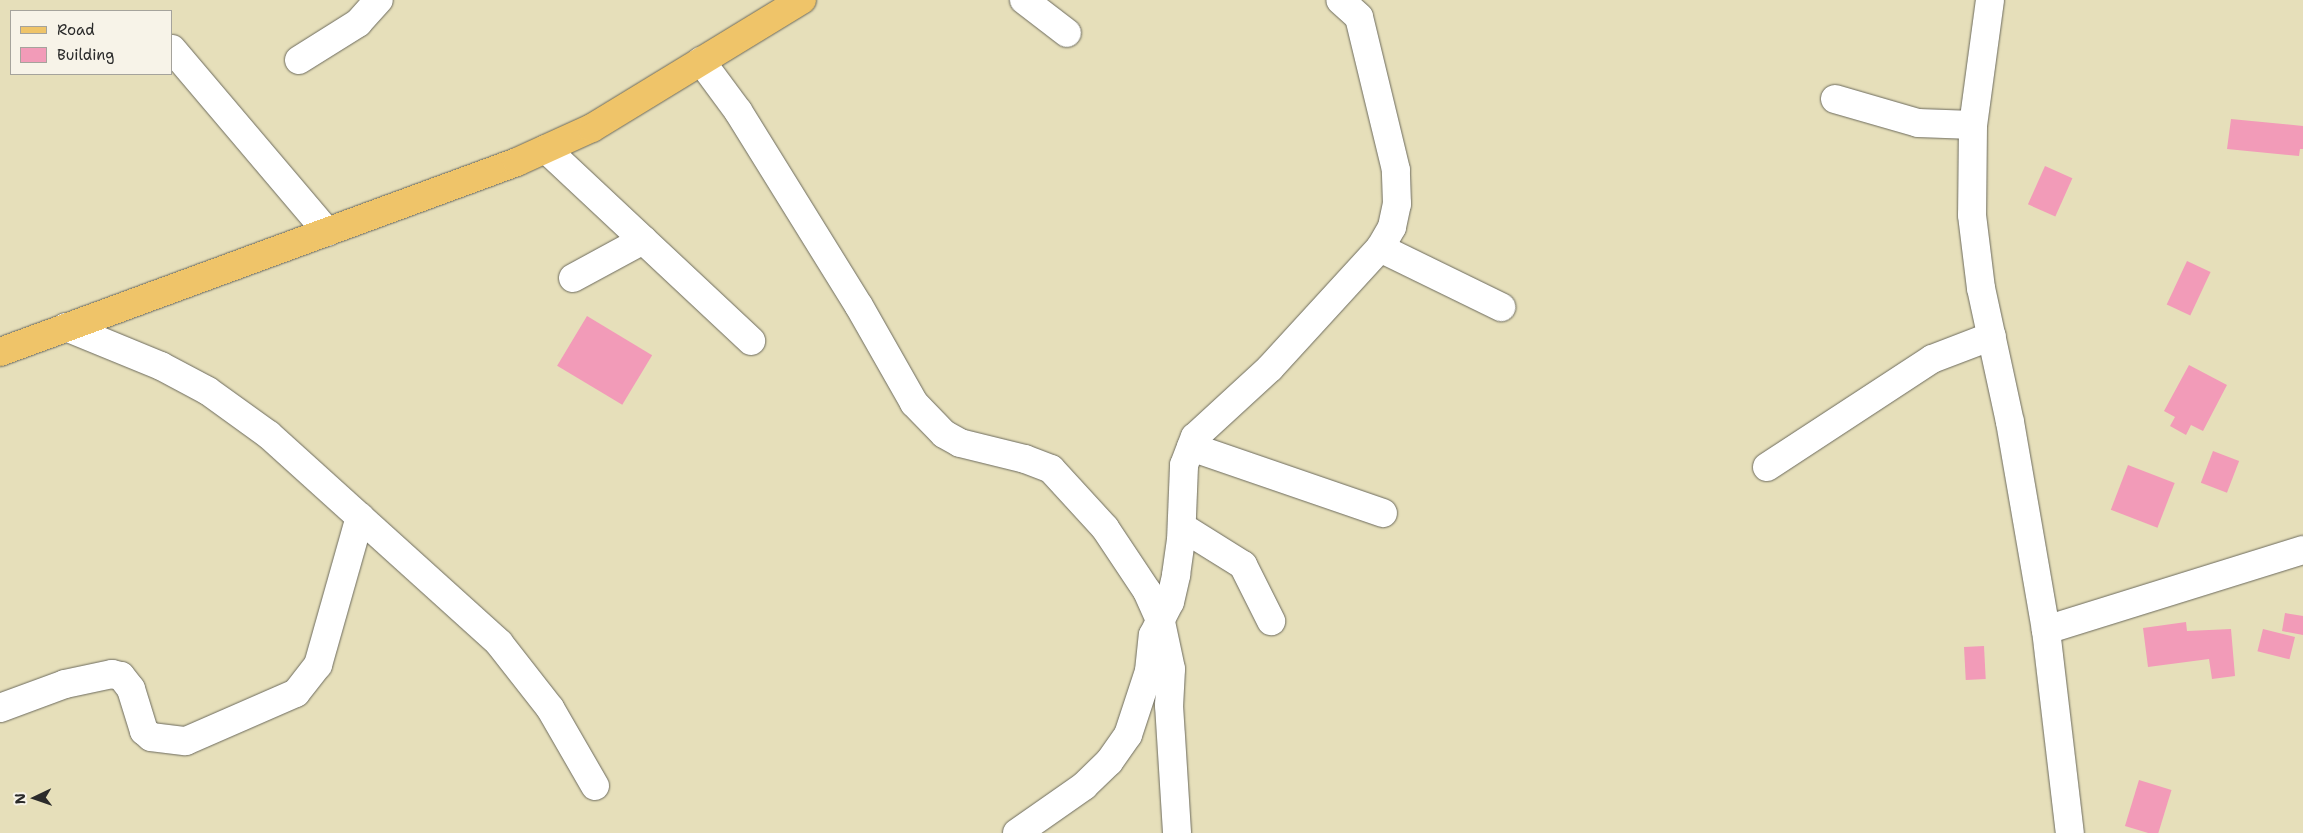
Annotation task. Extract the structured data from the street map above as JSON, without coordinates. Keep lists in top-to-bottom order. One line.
{"legend":["Road","Building"],"north":"left"}
